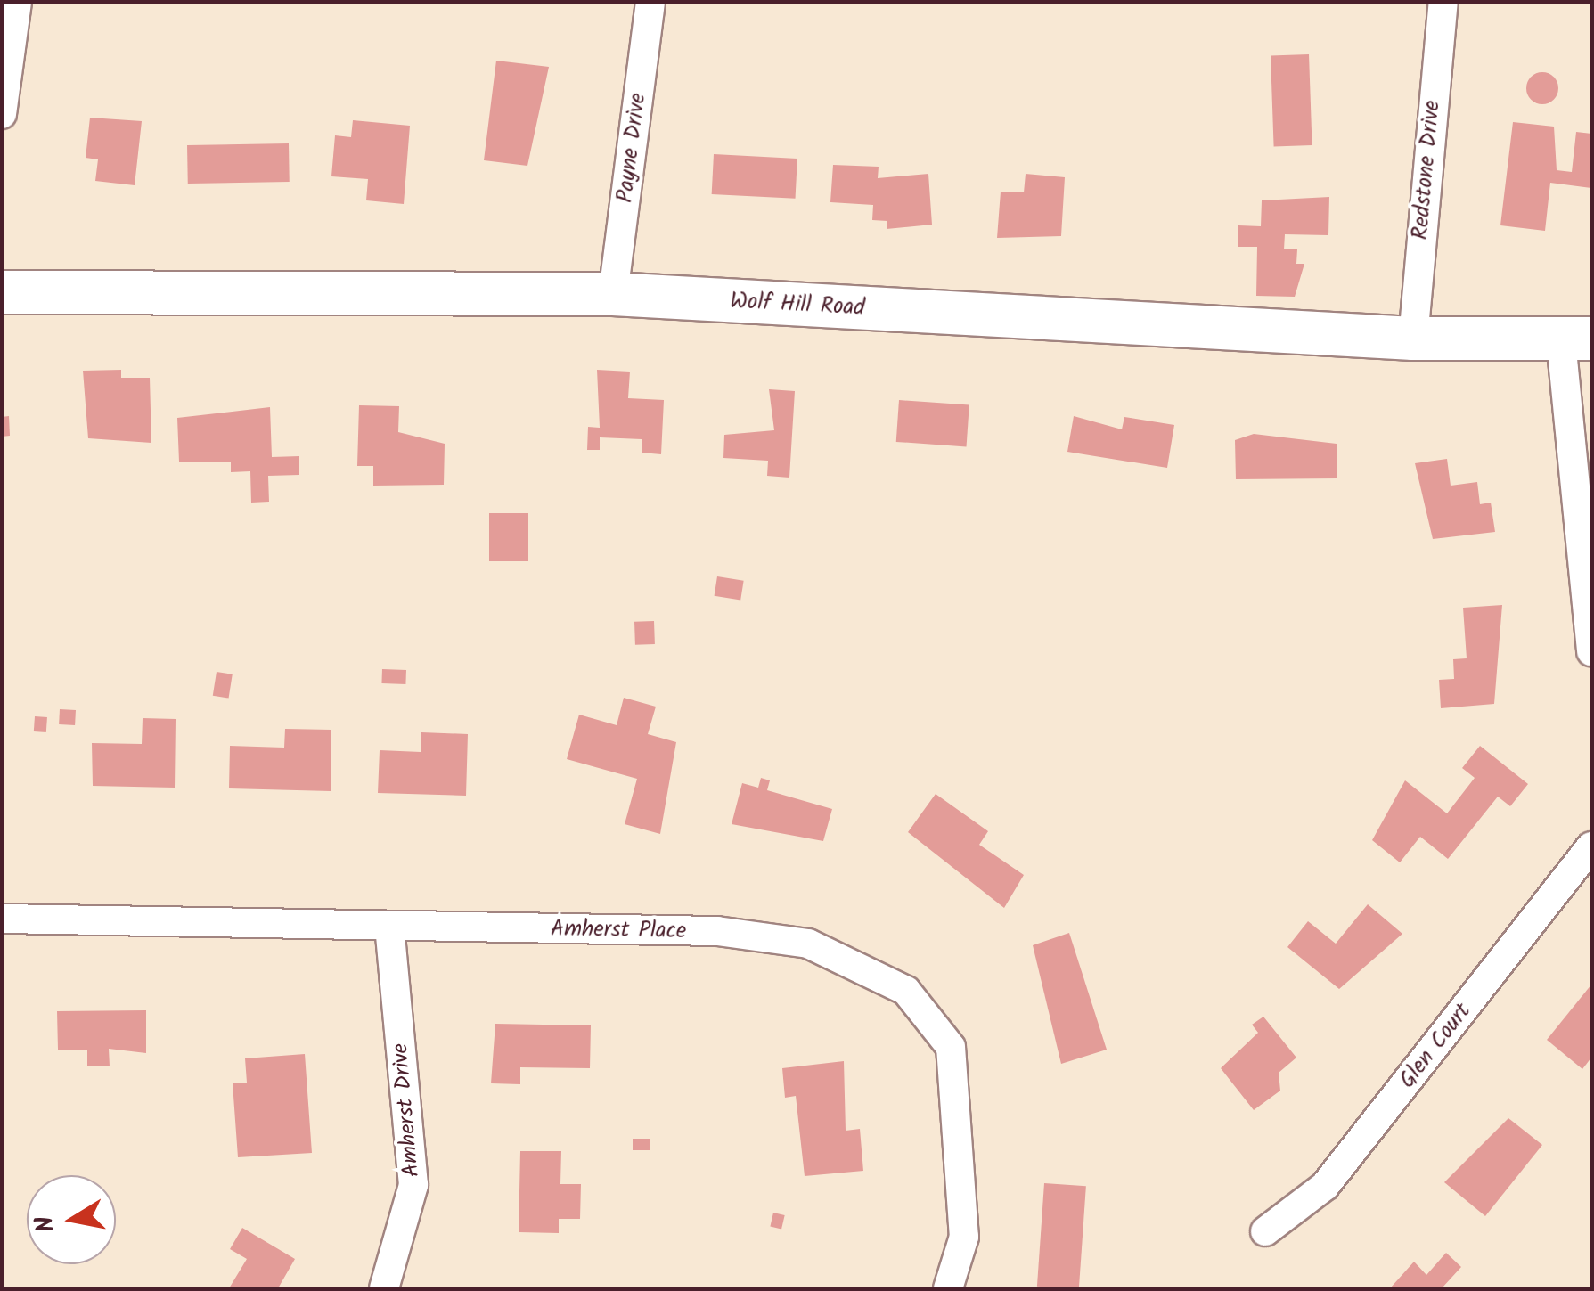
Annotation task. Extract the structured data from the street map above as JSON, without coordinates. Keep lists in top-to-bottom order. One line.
{"streets":{"street":["Payne Drive","Redstone Drive","Wolf Hill Road","Amherst Place","Glen Court","Amherst Drive"]},"crossings":[["Payne Drive","Wolf Hill Road"],["Redstone Drive","Wolf Hill Road"],["Amherst Place","Amherst Drive"]],"north":"left"}
